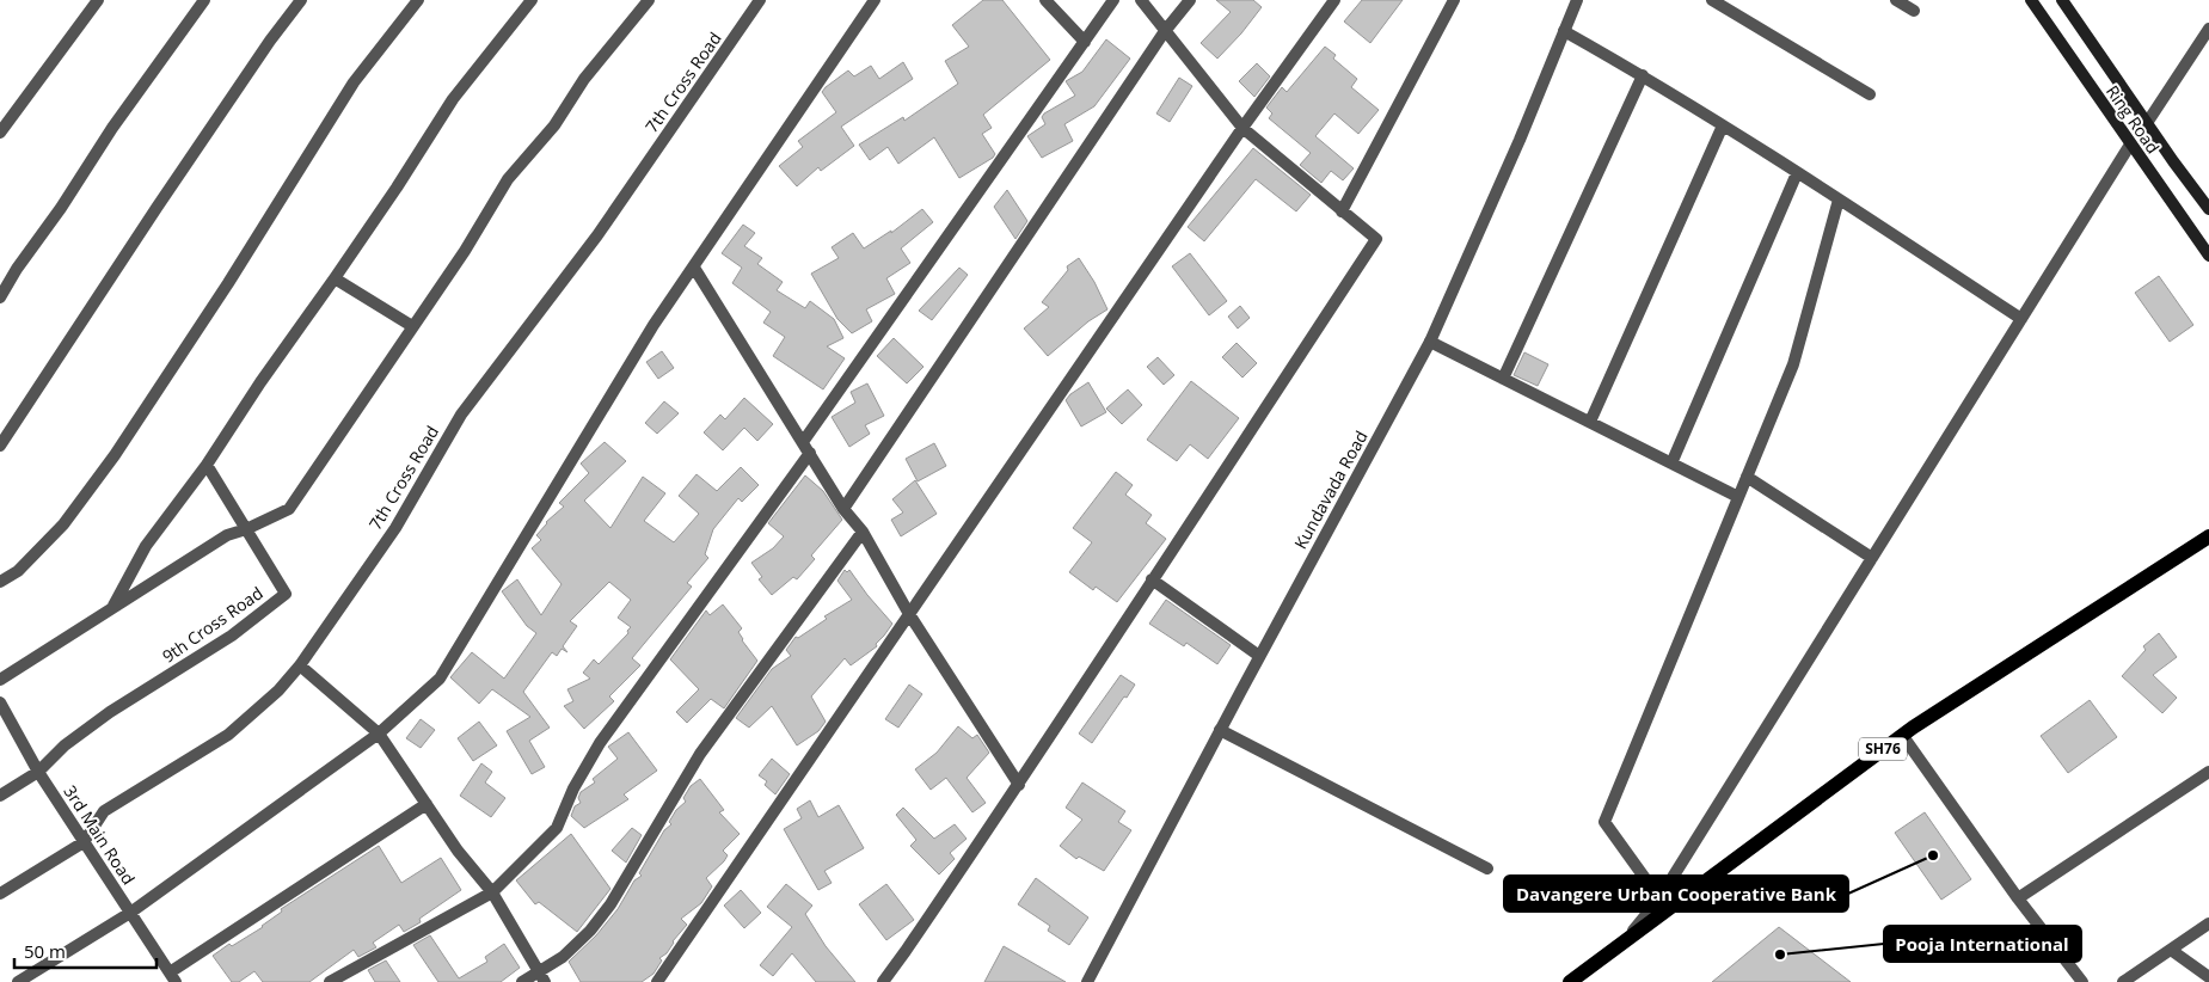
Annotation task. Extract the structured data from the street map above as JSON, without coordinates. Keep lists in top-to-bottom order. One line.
{"streets":{"main road":["Ring Road","SH76"],"street":["7th Cross Road","Kundavada Road","9th Cross Road","3rd Main Road"]},"crossings":[["7th Cross Road","3rd Main Road"],["9th Cross Road","3rd Main Road"]],"places":["Davangere Urban Cooperative Bank","Pooja International"],"scale_bar":"50 m"}
